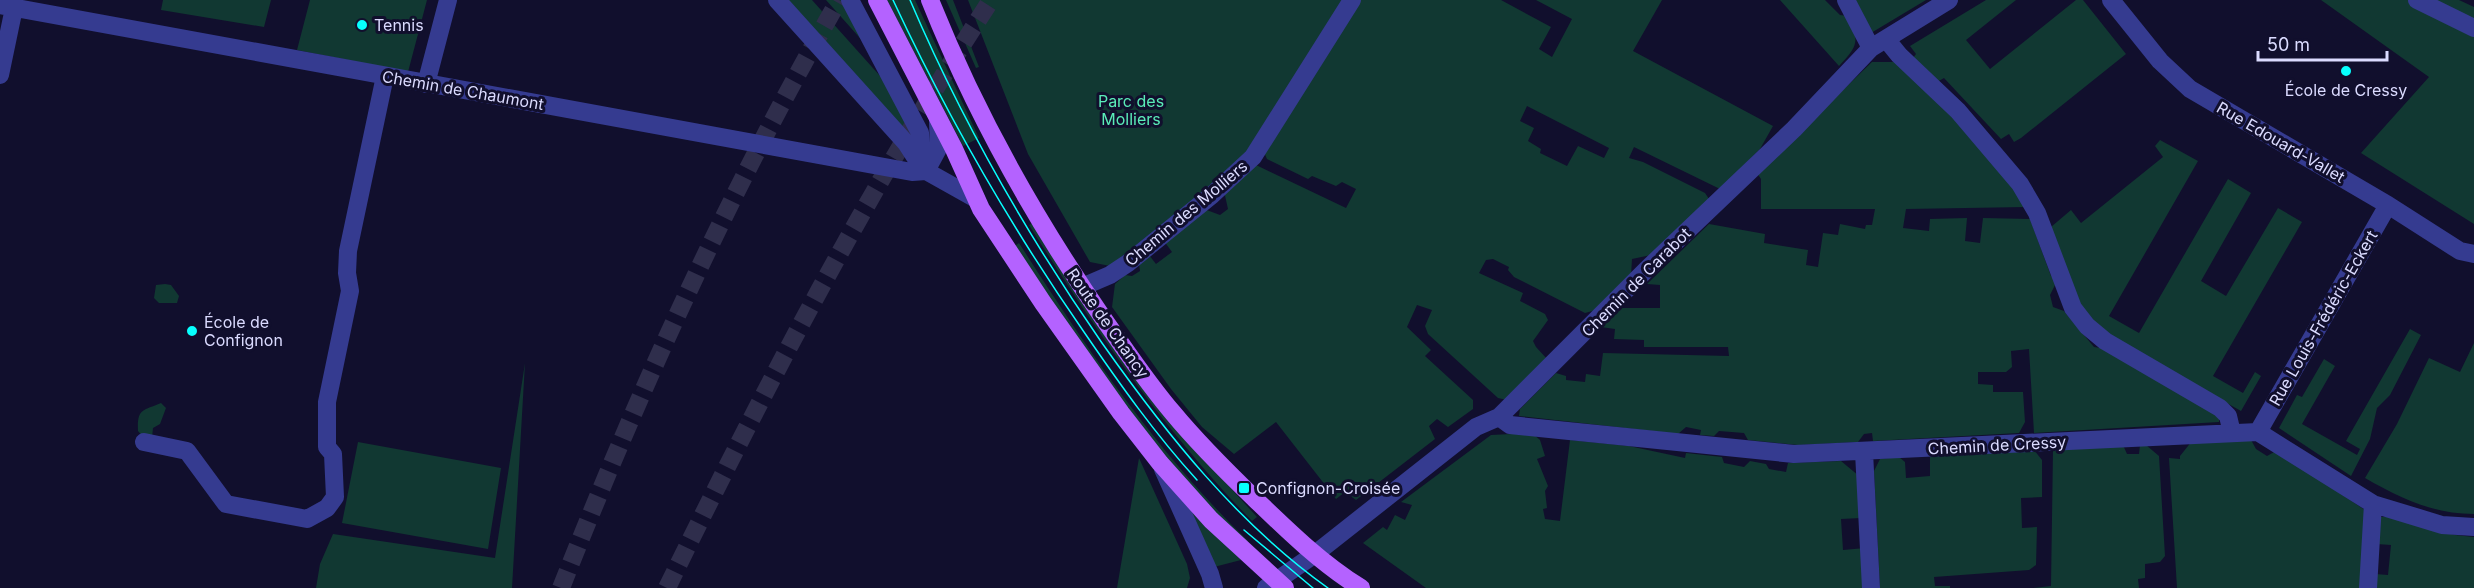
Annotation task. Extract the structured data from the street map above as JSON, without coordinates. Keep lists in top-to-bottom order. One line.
{"streets":{"main road":["Route de Chancy"],"street":["Chemin de Chaumont","Rue Edouard-Vallet","Chemin des Molliers","Chemin de Carabot","Rue Louis-Frédéric-Eckert","Chemin de Cressy"]},"crossings":[["Rue Edouard-Vallet","Rue Louis-Frédéric-Eckert"],["Chemin des Molliers","Route de Chancy"],["Chemin de Carabot","Route de Chancy"],["Chemin de Carabot","Chemin de Cressy"],["Rue Louis-Frédéric-Eckert","Chemin de Cressy"]],"parks":["Parc des Molliers"],"places":{"other":["Tennis","École de Cressy","École de Confignon"],"transit":["Confignon-Croisée"]},"scale_bar":"50 m"}
